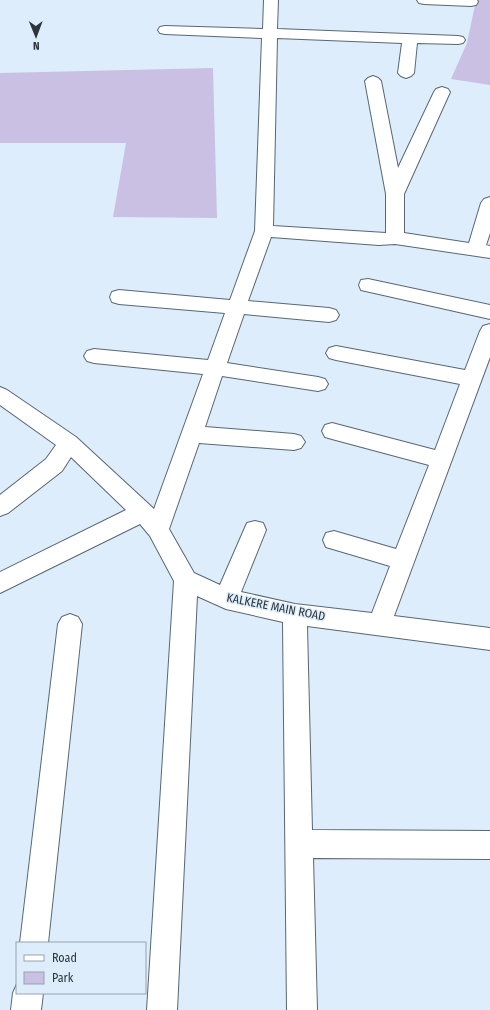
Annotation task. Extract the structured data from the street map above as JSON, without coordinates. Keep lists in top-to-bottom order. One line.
{"streets":{"street":["KALKERE MAIN ROAD"]},"legend":["Road","Park"],"north":"bottom"}
